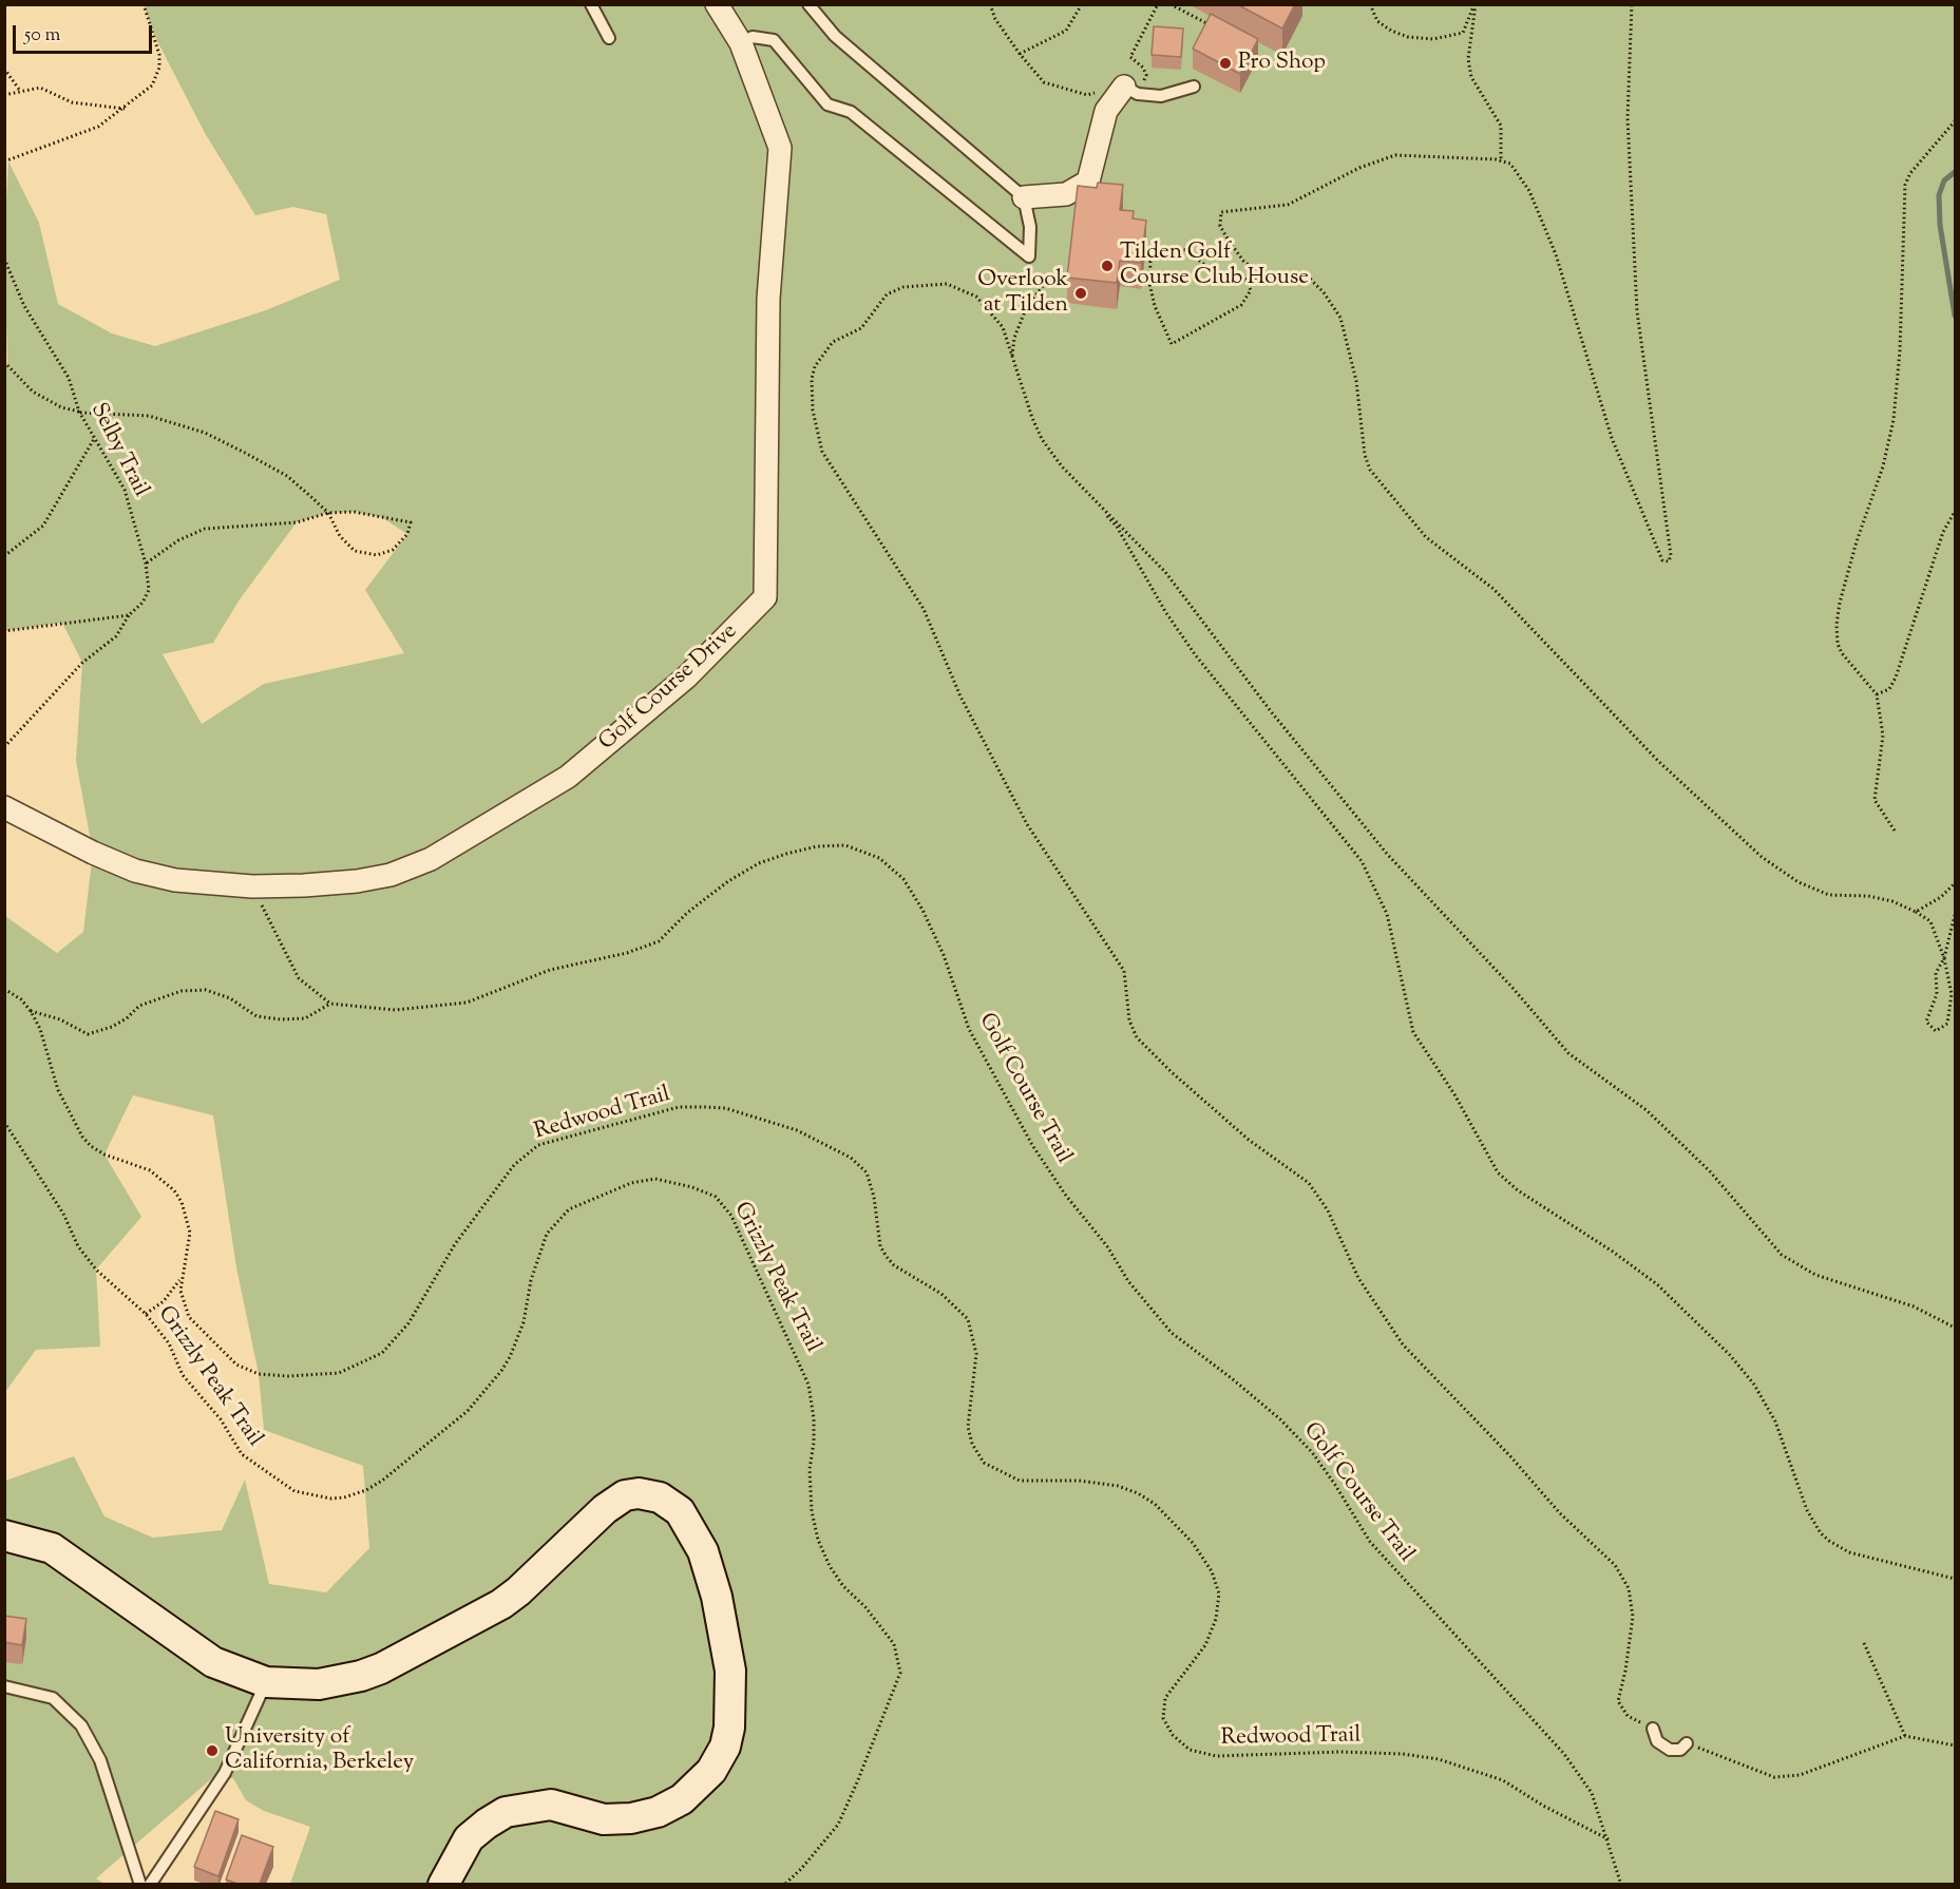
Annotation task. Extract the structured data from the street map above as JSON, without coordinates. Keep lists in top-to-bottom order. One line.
{"streets":{"street":["Golf Course Drive"],"path":["Selby Trail","Golf Course Trail","Redwood Trail","Grizzly Peak Trail"]},"crossings":[["Golf Course Trail","Redwood Trail"]],"places":["Pro Shop","Tilden Golf Course Club House","Overlook at Tilden","University of California, Berkeley"],"scale_bar":"50 m"}
